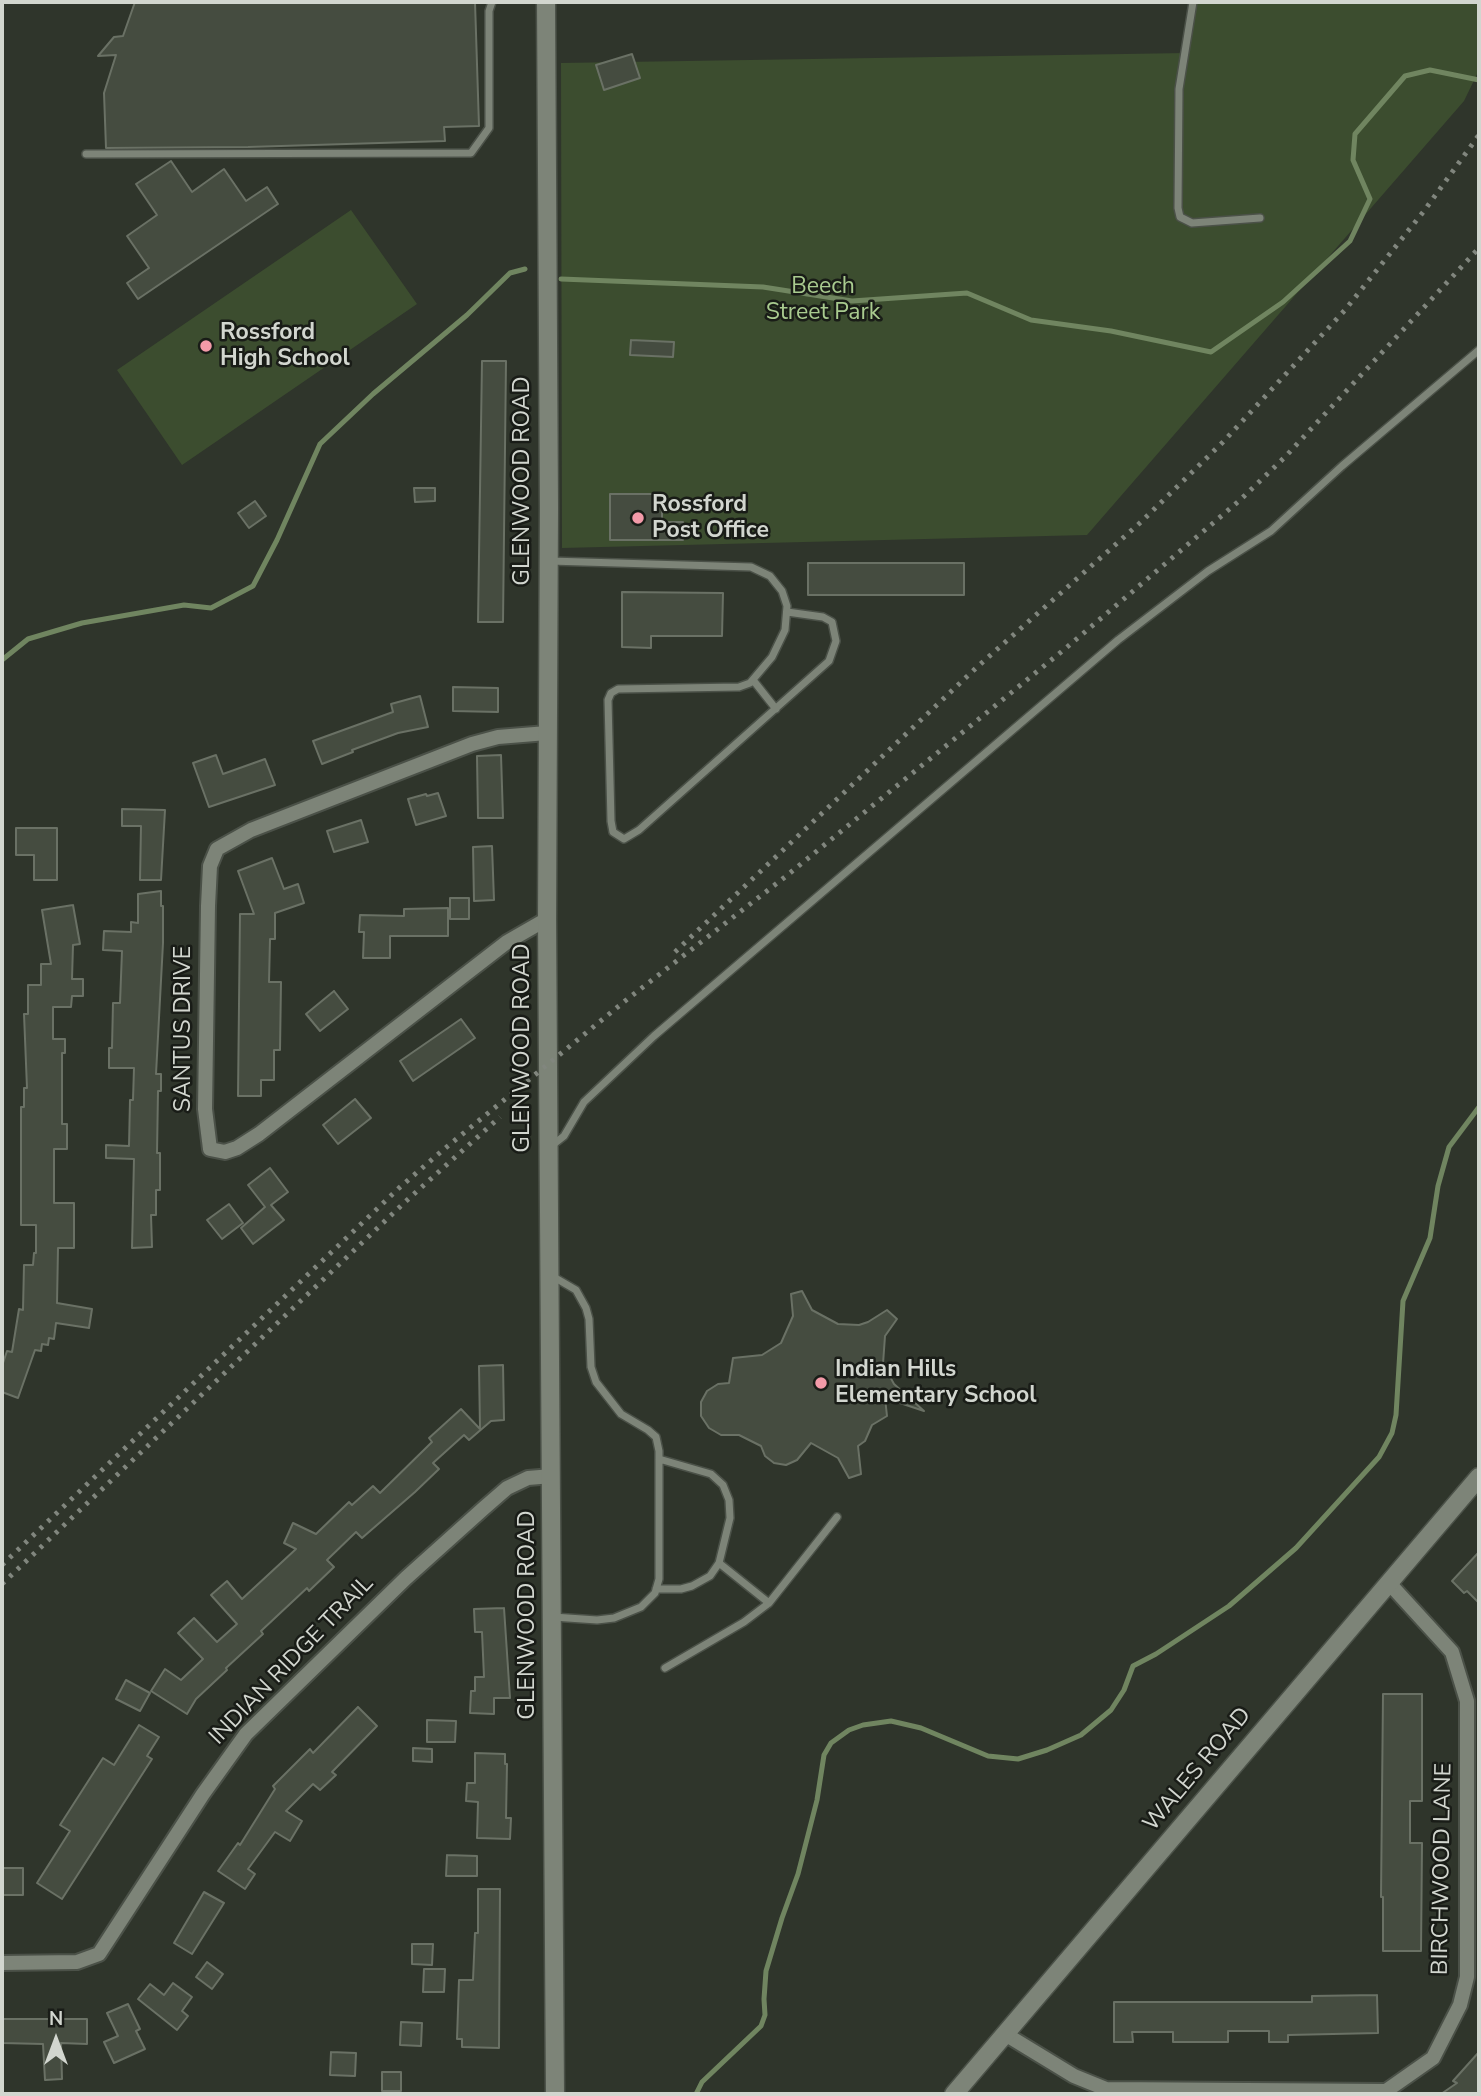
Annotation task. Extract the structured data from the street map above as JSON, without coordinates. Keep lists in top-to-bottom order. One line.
{"streets":{"street":["GLENWOOD ROAD","SANTUS DRIVE","INDIAN RIDGE TRAIL","WALES ROAD","BIRCHWOOD LANE"]},"crossings":[["GLENWOOD ROAD","SANTUS DRIVE"],["GLENWOOD ROAD","INDIAN RIDGE TRAIL"],["WALES ROAD","BIRCHWOOD LANE"]],"parks":["Beech Street Park"],"places":["Rossford High School","Rossford Post Office","Indian Hills Elementary School"],"north":"top"}
